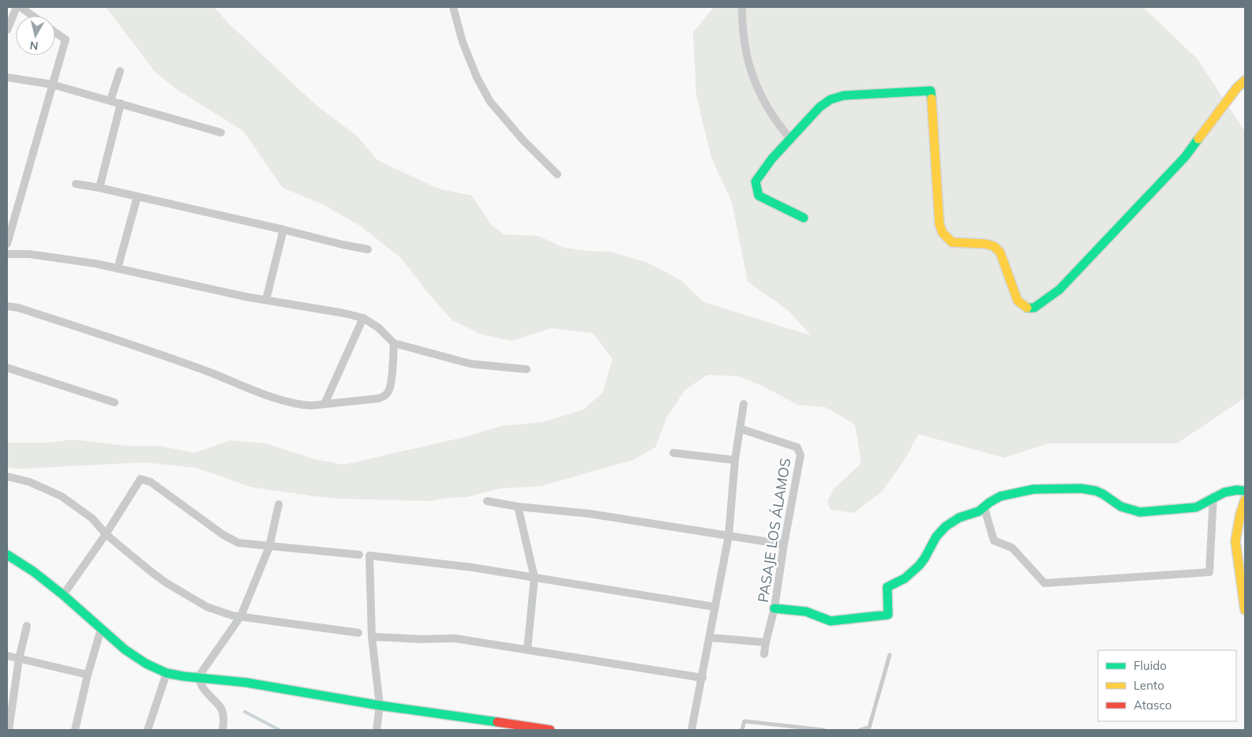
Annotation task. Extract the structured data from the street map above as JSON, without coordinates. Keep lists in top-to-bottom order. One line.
{"streets":{"street":["PASAJE LOS ÁLAMOS"]},"legend":["Fluido","Lento","Atasco"],"north":"bottom"}
